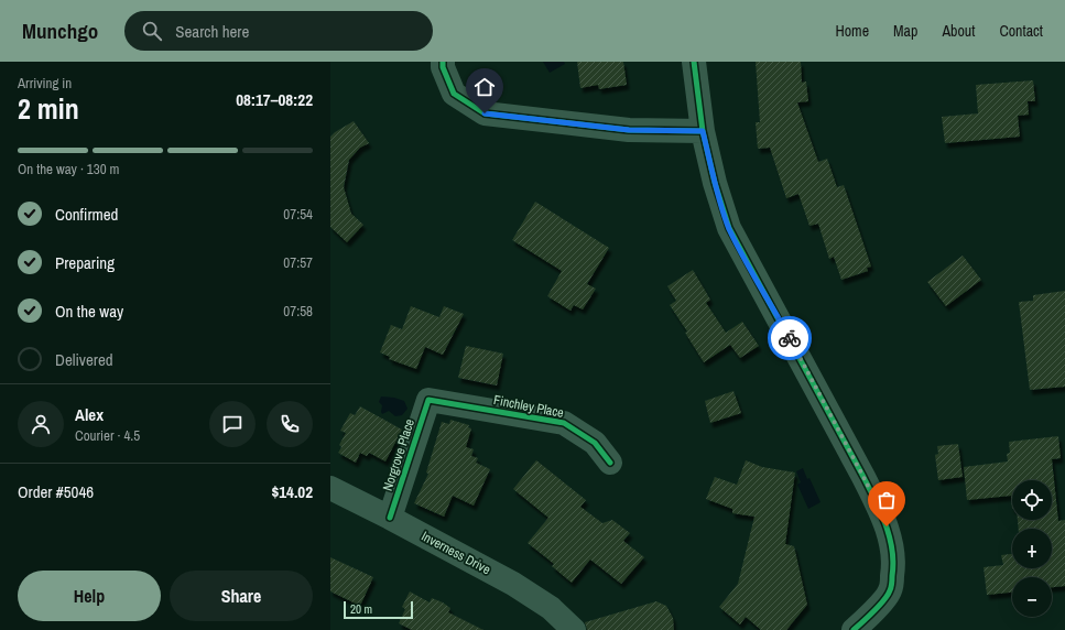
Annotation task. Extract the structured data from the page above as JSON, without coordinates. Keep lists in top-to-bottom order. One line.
{"streets":{"street":["Finchley Place","Norgrove Place","Inverness Drive"]},"crossings":[["Finchley Place","Norgrove Place"],["Norgrove Place","Inverness Drive"]],"scale_bar":"20 m","page":{"header":"Munchgo","search":"Search here","nav":["Home","Map","About","Contact"],"heading":["2 min","Arriving in","08:17–08:22"],"panel":["Alex","Courier · 4.5","Order #5046","$14.02"],"bar":"On the way · 130 m","list":[["Confirmed","07:54"],["Preparing","07:57"],["On the way","07:58"],"Delivered"],"map_buttons":["+","−"],"buttons":["Help","Share"],"scale":"20 m"}}
